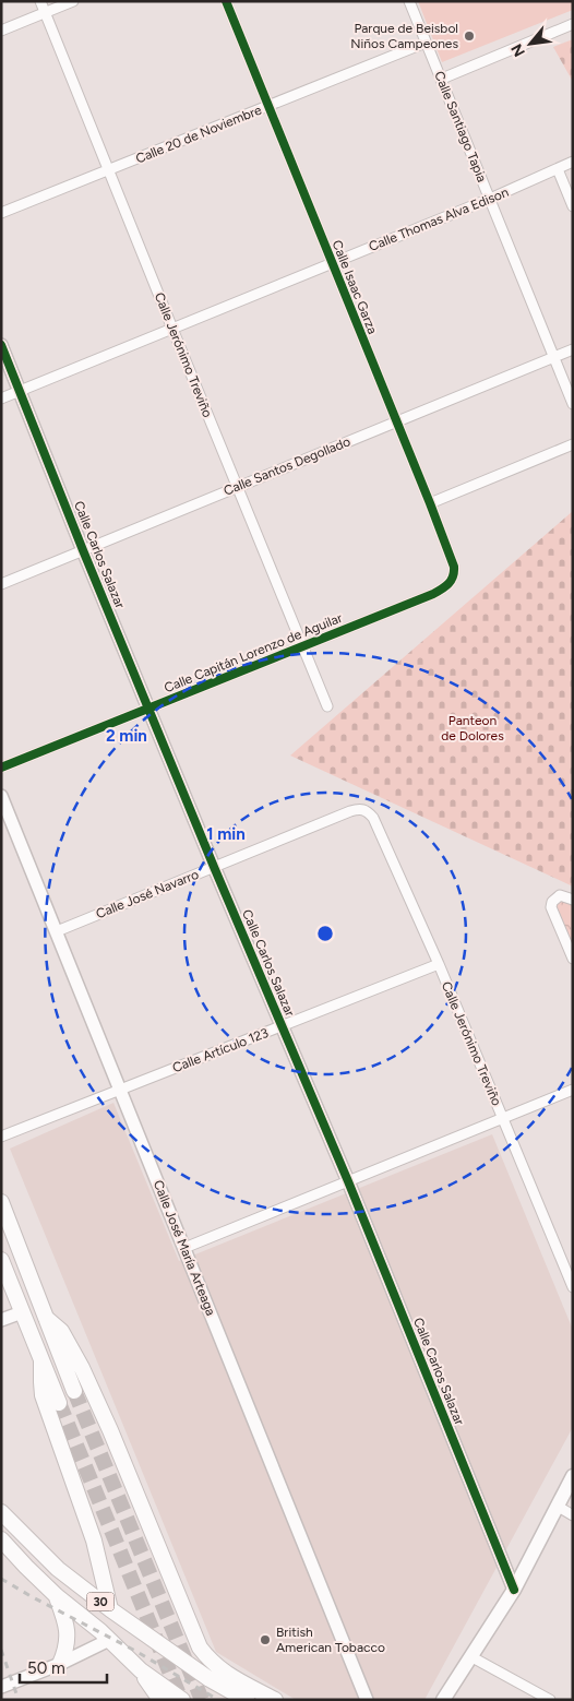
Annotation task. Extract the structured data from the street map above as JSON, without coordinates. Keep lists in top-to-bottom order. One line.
{"streets":{"main road":["30"],"street":["Calle Santiago Tapia","Calle 20 de Noviembre","Calle Thomas Alva Edison","Calle Isaac Garza","Calle Jerónimo Treviño","Calle Santos Degollado","Calle Carlos Salazar","Calle Capitán Lorenzo de Aguilar","Calle José Navarro","Calle Artículo 123","Calle José María Arteaga"]},"crossings":[["Calle Santiago Tapia","Calle 20 de Noviembre"],["Calle Santiago Tapia","Calle Thomas Alva Edison"],["Calle Santiago Tapia","Calle Santos Degollado"],["Calle 20 de Noviembre","Calle Isaac Garza"],["Calle 20 de Noviembre","Calle Jerónimo Treviño"],["Calle Thomas Alva Edison","Calle Isaac Garza"],["Calle Thomas Alva Edison","Calle Jerónimo Treviño"],["Calle Thomas Alva Edison","Calle Carlos Salazar"],["Calle Isaac Garza","Calle Santos Degollado"],["Calle Isaac Garza","Calle Capitán Lorenzo de Aguilar"],["Calle Jerónimo Treviño","Calle Santos Degollado"],["Calle Jerónimo Treviño","Calle Capitán Lorenzo de Aguilar"],["Calle Jerónimo Treviño","Calle José Navarro"],["Calle Jerónimo Treviño","Calle Artículo 123"],["Calle Santos Degollado","Calle Carlos Salazar"],["Calle Carlos Salazar","Calle Capitán Lorenzo de Aguilar"],["Calle Carlos Salazar","Calle José Navarro"],["Calle Carlos Salazar","Calle Artículo 123"],["Calle José Navarro","Calle José María Arteaga"],["Calle Artículo 123","Calle José María Arteaga"]],"parks":["Panteon de Dolores"],"places":["Parque de Beisbol Niños Campeones","British American Tobacco"],"scale_bar":"50 m","north":"bottom left","rings":["2 min","1 min"]}
